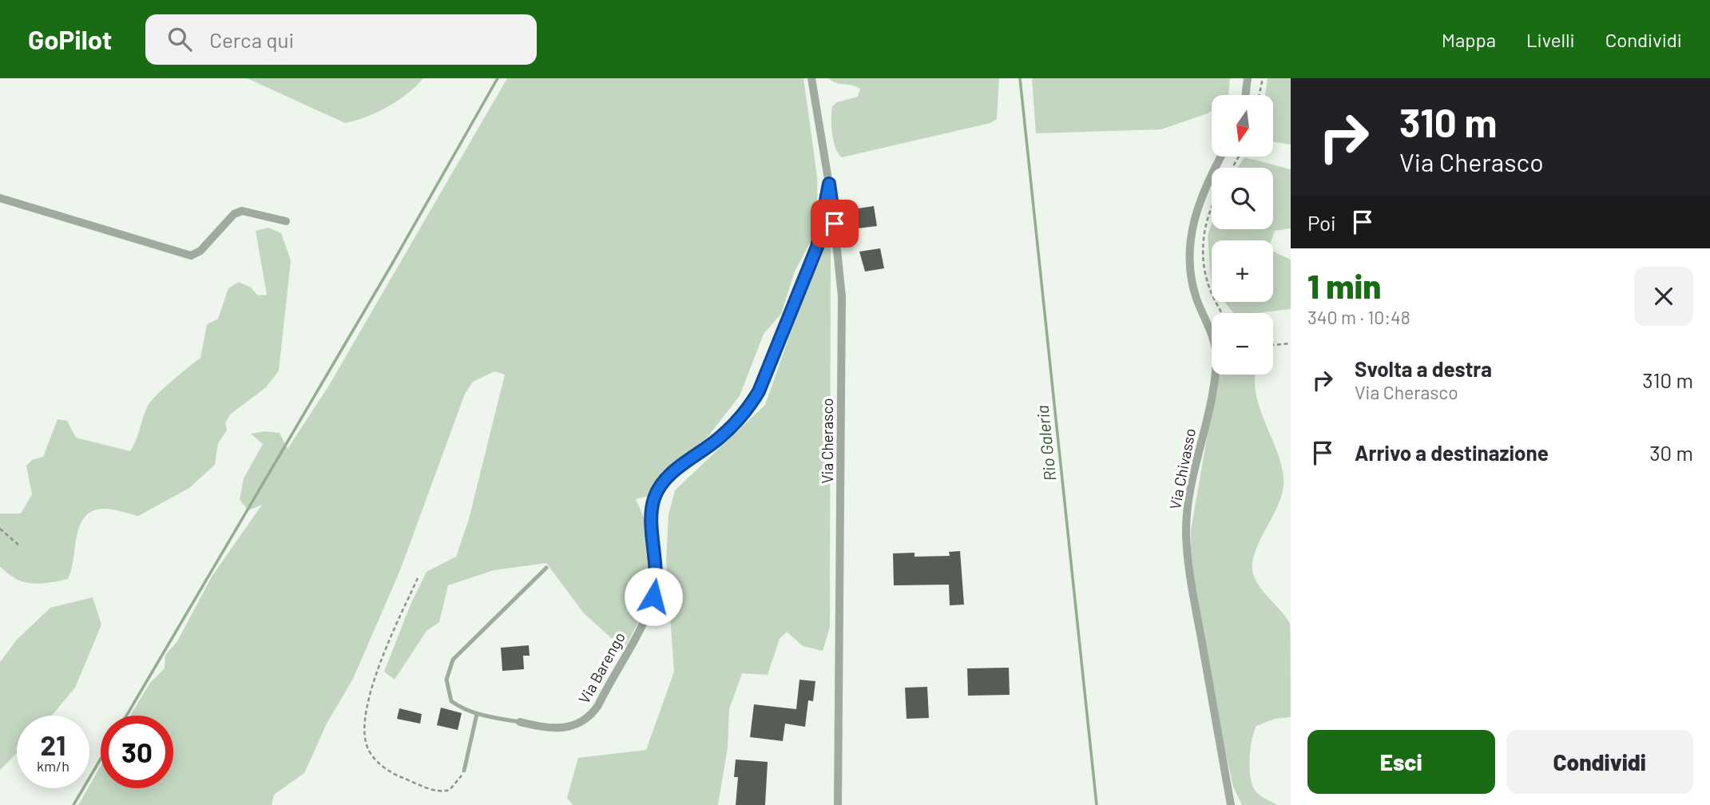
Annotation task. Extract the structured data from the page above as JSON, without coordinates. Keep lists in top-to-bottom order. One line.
{"streets":{"street":["Via Cherasco","Via Chivasso","Via Barengo"]},"crossings":[["Via Cherasco","Via Barengo"]],"water":["Rio Galeria"],"north":"bottom","page":{"header":"GoPilot","search":"Cerca qui","nav":["Mappa","Livelli","Condividi"],"turn":["310 m","Via Cherasco"],"map_buttons":["+","−"],"then":"Poi","heading":["1 min","340 m · 10:48"],"list":[{"name":"Svolta a destra","note":"Via Cherasco","value":"310 m"},{"name":"Arrivo a destinazione","value":"30 m"}],"speed":"21 km/h","limit":"30","buttons":["Esci","Condividi"]}}
